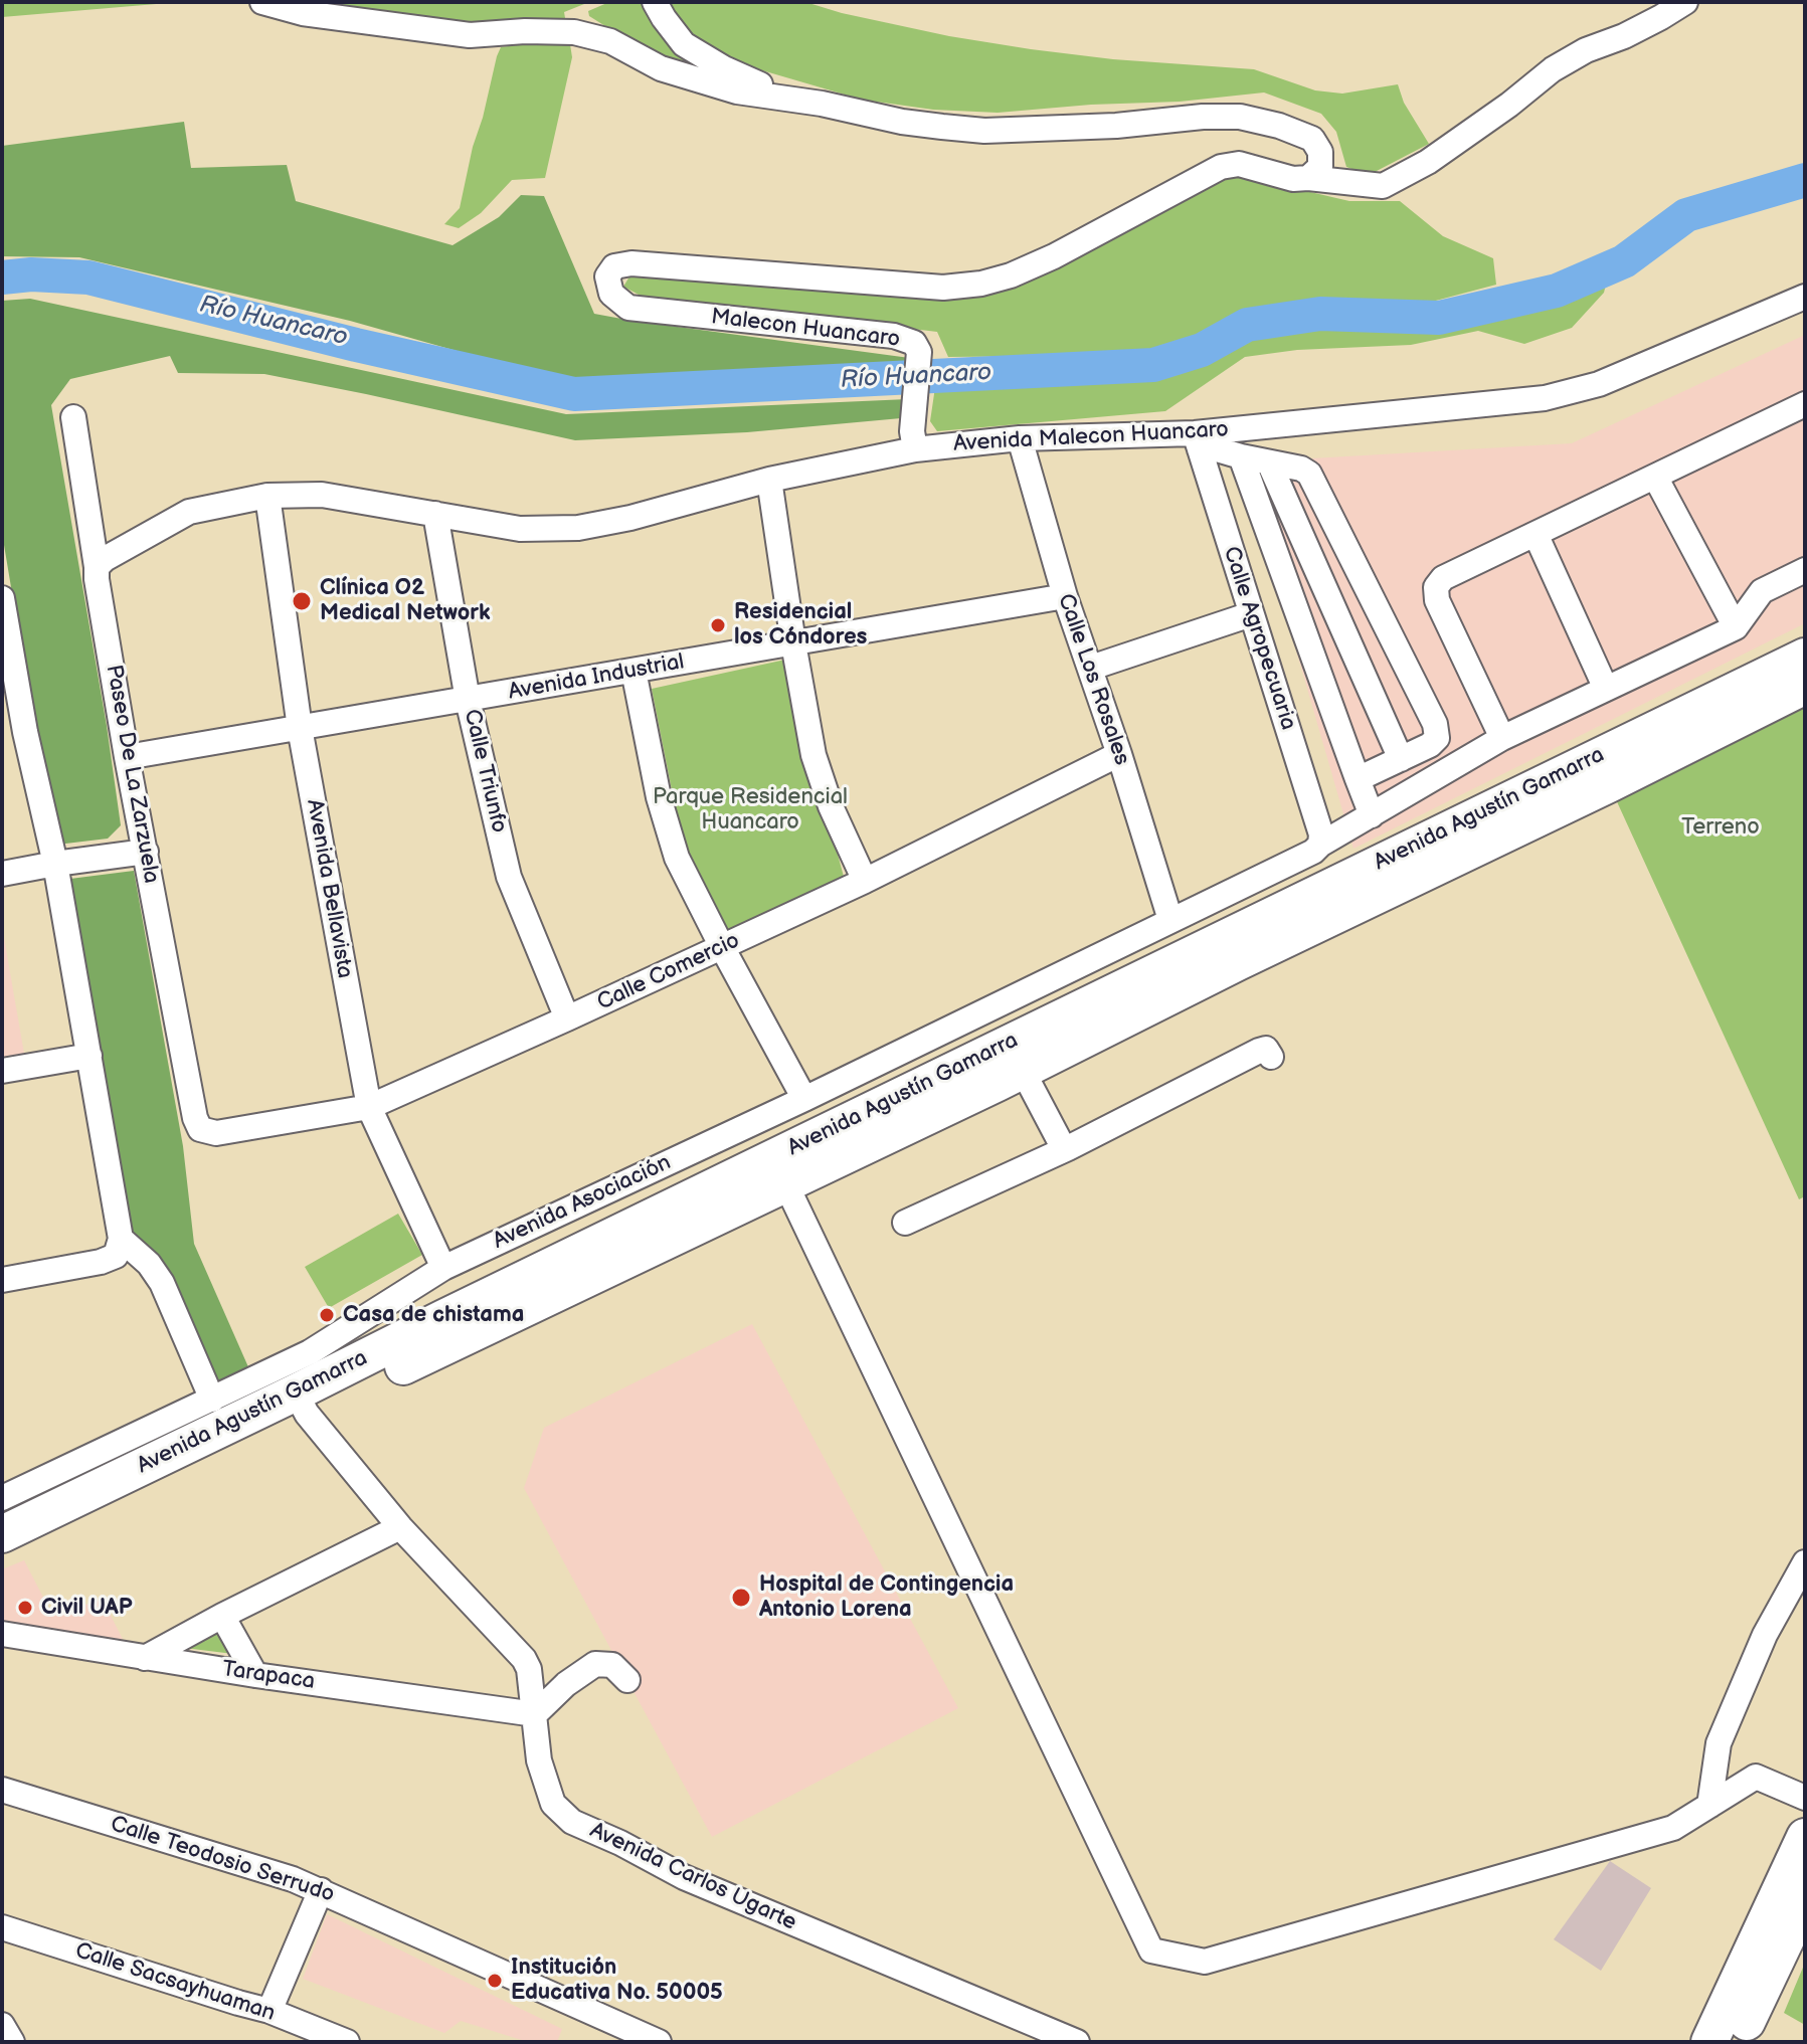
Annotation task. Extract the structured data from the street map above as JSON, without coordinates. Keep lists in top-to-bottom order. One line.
{"streets":{"highway":["Avenida Agustín Gamarra"],"street":["Malecon Huancaro","Avenida Malecon Huancaro","Calle Agropecuaria","Avenida Industrial","Calle Los Rosales","Calle Triunfo","Paseo De La Zarzuela","Avenida Bellavista","Calle Comercio","Avenida Asociación","Tarapaca","Calle Teodosio Serrudo","Avenida Carlos Ugarte","Calle Sacsayhuaman"]},"crossings":[["Malecon Huancaro","Avenida Malecon Huancaro"],["Avenida Malecon Huancaro","Calle Agropecuaria"],["Avenida Malecon Huancaro","Calle Los Rosales"],["Avenida Malecon Huancaro","Calle Triunfo"],["Avenida Malecon Huancaro","Paseo De La Zarzuela"],["Avenida Malecon Huancaro","Avenida Bellavista"],["Calle Agropecuaria","Avenida Asociación"],["Avenida Industrial","Calle Los Rosales"],["Avenida Industrial","Calle Triunfo"],["Avenida Industrial","Paseo De La Zarzuela"],["Avenida Industrial","Avenida Bellavista"],["Calle Los Rosales","Calle Comercio"],["Calle Los Rosales","Avenida Asociación"],["Calle Triunfo","Calle Comercio"],["Paseo De La Zarzuela","Calle Comercio"],["Avenida Agustín Gamarra","Avenida Carlos Ugarte"],["Avenida Bellavista","Calle Comercio"],["Avenida Bellavista","Avenida Asociación"],["Tarapaca","Avenida Carlos Ugarte"]],"water":["Río Huancaro"],"parks":["Parque Residencial Huancaro","Terreno"],"places":["Clínica O2 Medical Network","Residencial los Cóndores","Casa de chistama","Hospital de Contingencia Antonio Lorena","Civil UAP","Institución Educativa No. 50005"]}
